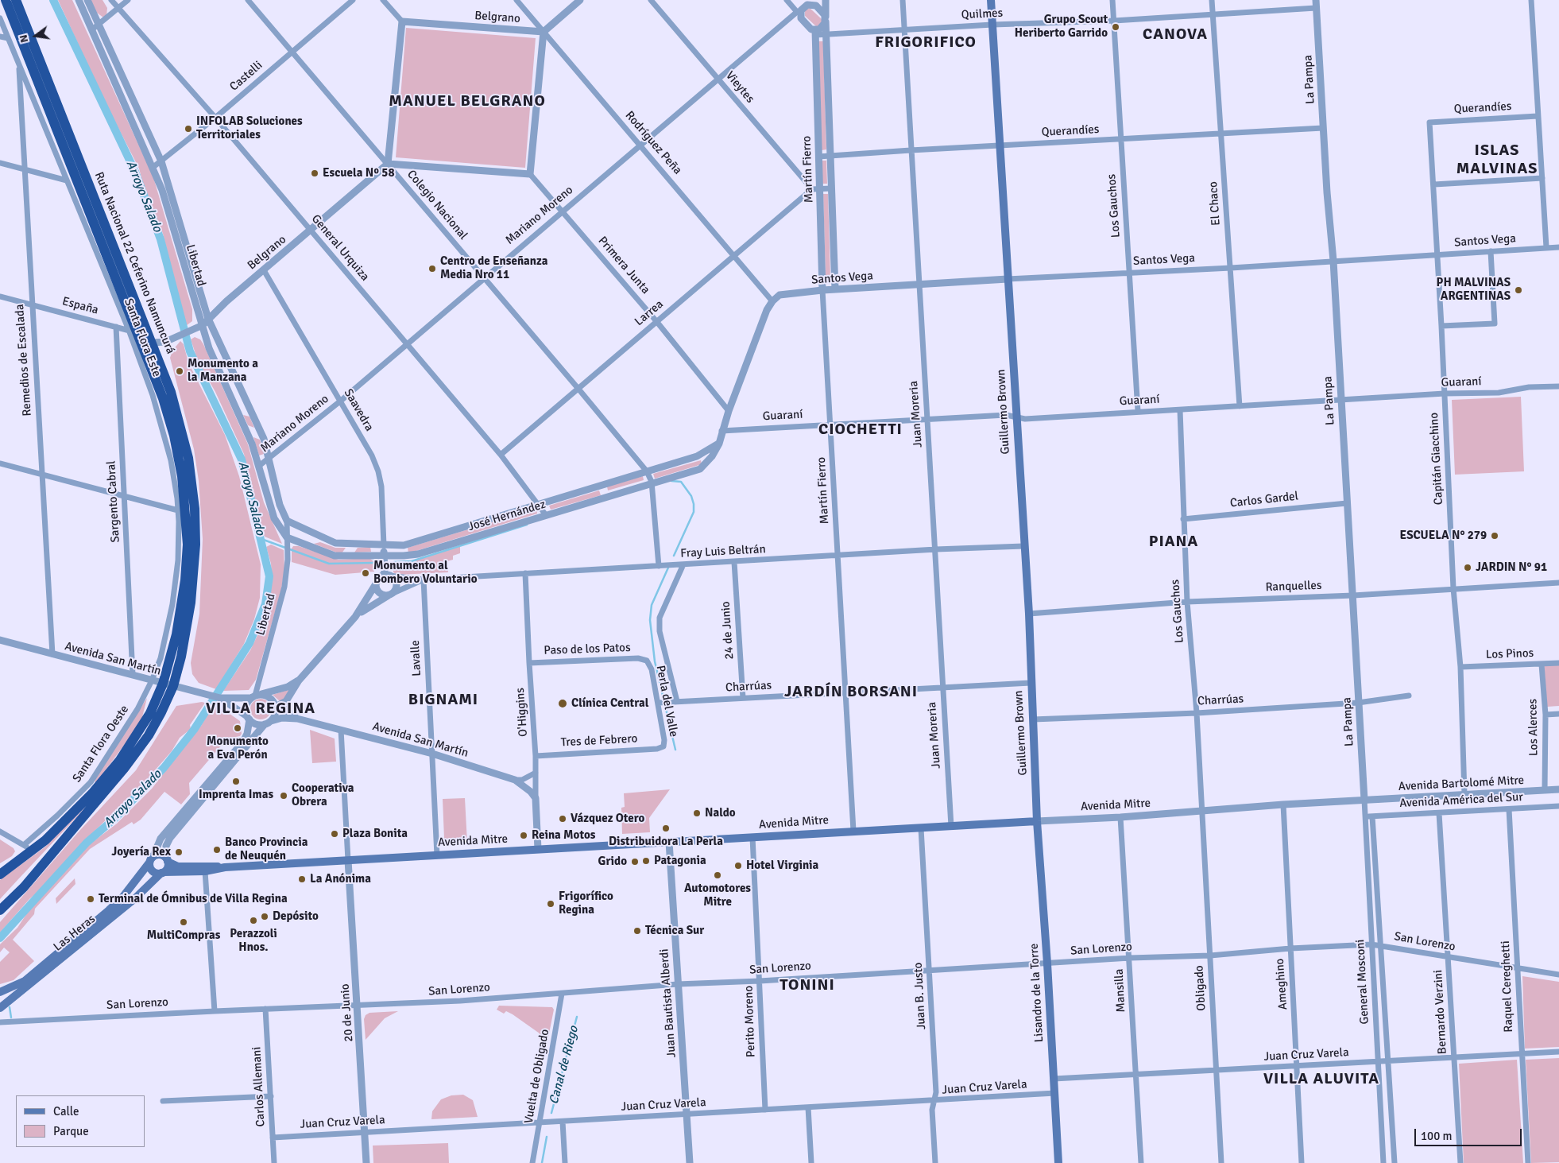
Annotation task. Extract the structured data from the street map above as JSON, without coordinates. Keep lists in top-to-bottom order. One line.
{"streets":{"highway":["Ruta Nacional 22 Ceferino Namuncurá"],"main road":["Guillermo Brown","Avenida Mitre","Las Heras","Lisandro de la Torre"],"street":["Quilmes","Belgrano","Castelli","La Pampa","Vieytes","Querandíes","Rodríguez Peña","Martín Fierro","El Chaco","Colegio Nacional","Los Gauchos","Mariano Moreno","Santos Vega","General Urquiza","Libertad","Primera Junta","España","Larrea","Santa Flora Este","Remedios de Escalada","Guaraní","Saavedra","Juan Moreria","Capitán Giacchino","Carlos Gardel","Sargento Cabral","José Hernández","Fray Luis Beltrán","Ranquelles","24 de Junio","Paso de los Patos","Los Pinos","Lavalle","Avenida San Martín","Charrúas","Perla del Valle","O'Higgins","Los Alerces","Tres de Febrero","Santa Flora Oeste","Avenida Bartolomé Mitre","Avenida América del Sur","San Lorenzo","General Mosconi","Ameghino","Raquel Cereghetti","Obligado","Mansilla","Juan B. Justo","Juan Bautista Alberdi","Bernardo Verzini","20 de Junio","Perito Moreno","Juan Cruz Varela","Vuelta de Obligado","Carlos Allemani"]},"crossings":[["Quilmes","La Pampa"],["Quilmes","Martín Fierro"],["Quilmes","El Chaco"],["Quilmes","Los Gauchos"],["Quilmes","Mariano Moreno"],["Quilmes","Guillermo Brown"],["Quilmes","Juan Moreria"],["Belgrano","Rodríguez Peña"],["Belgrano","Colegio Nacional"],["Belgrano","General Urquiza"],["Belgrano","Ruta Nacional 22 Ceferino Namuncurá"],["Belgrano","Libertad"],["Belgrano","España"],["Belgrano","Saavedra"],["Castelli","Colegio Nacional"],["Castelli","General Urquiza"],["Castelli","Libertad"],["La Pampa","Querandíes"],["La Pampa","Santos Vega"],["La Pampa","Guaraní"],["La Pampa","Carlos Gardel"],["La Pampa","Ranquelles"],["La Pampa","Charrúas"],["La Pampa","Avenida Bartolomé Mitre"],["La Pampa","Avenida Mitre"],["La Pampa","General Mosconi"],["Vieytes","Martín Fierro"],["Vieytes","Mariano Moreno"],["Vieytes","Larrea"],["Querandíes","Martín Fierro"],["Querandíes","El Chaco"],["Querandíes","Los Gauchos"],["Querandíes","Guillermo Brown"],["Querandíes","Juan Moreria"],["Querandíes","Capitán Giacchino"],["Rodríguez Peña","Mariano Moreno"],["Rodríguez Peña","Santos Vega"],["Rodríguez Peña","Larrea"],["Rodríguez Peña","José Hernández"],["Martín Fierro","Mariano Moreno"],["Martín Fierro","Santos Vega"],["Martín Fierro","Larrea"],["Martín Fierro","Guaraní"],["Martín Fierro","Fray Luis Beltrán"],["Martín Fierro","Charrúas"],["Martín Fierro","Avenida Mitre"],["El Chaco","Santos Vega"],["El Chaco","Guaraní"],["Colegio Nacional","Mariano Moreno"],["Colegio Nacional","Larrea"],["Colegio Nacional","José Hernández"],["Colegio Nacional","Fray Luis Beltrán"],["Los Gauchos","Santos Vega"],["Los Gauchos","Guaraní"],["Los Gauchos","Carlos Gardel"],["Los Gauchos","Ranquelles"],["Los Gauchos","Charrúas"],["Los Gauchos","Avenida Mitre"],["Los Gauchos","Obligado"],["Mariano Moreno","General Urquiza"],["Mariano Moreno","Libertad"],["Mariano Moreno","Primera Junta"],["Mariano Moreno","Saavedra"],["Santos Vega","Guillermo Brown"],["Santos Vega","Juan Moreria"],["Santos Vega","Capitán Giacchino"],["Santos Vega","José Hernández"],["General Urquiza","Larrea"],["General Urquiza","José Hernández"],["Ruta Nacional 22 Ceferino Namuncurá","España"],["Ruta Nacional 22 Ceferino Namuncurá","Avenida San Martín"],["Libertad","José Hernández"],["Libertad","Fray Luis Beltrán"],["Libertad","Avenida San Martín"],["Libertad","Las Heras"],["Primera Junta","Larrea"],["Primera Junta","José Hernández"],["España","Santa Flora Este"],["España","Remedios de Escalada"],["España","Sargento Cabral"],["Santa Flora Este","Remedios de Escalada"],["Santa Flora Este","Avenida San Martín"],["Santa Flora Este","Santa Flora Oeste"],["Remedios de Escalada","Avenida San Martín"],["Guaraní","Guillermo Brown"],["Guaraní","Juan Moreria"],["Guaraní","Capitán Giacchino"],["Guaraní","José Hernández"],["Saavedra","José Hernández"],["Saavedra","Fray Luis Beltrán"],["Guillermo Brown","Fray Luis Beltrán"],["Guillermo Brown","Ranquelles"],["Guillermo Brown","Charrúas"],["Guillermo Brown","Avenida Mitre"],["Guillermo Brown","Lisandro de la Torre"],["Juan Moreria","Fray Luis Beltrán"],["Juan Moreria","Charrúas"],["Juan Moreria","Avenida Mitre"],["Capitán Giacchino","Ranquelles"],["Capitán Giacchino","Los Pinos"],["Capitán Giacchino","Avenida Bartolomé Mitre"],["Sargento Cabral","Avenida San Martín"],["Fray Luis Beltrán","24 de Junio"],["Fray Luis Beltrán","Lavalle"],["Fray Luis Beltrán","Avenida San Martín"],["Fray Luis Beltrán","Perla del Valle"],["Fray Luis Beltrán","O'Higgins"],["Fray Luis Beltrán","Las Heras"],["24 de Junio","Charrúas"],["Paso de los Patos","Perla del Valle"],["Paso de los Patos","O'Higgins"],["Los Pinos","Los Alerces"],["Lavalle","Avenida San Martín"],["Lavalle","Avenida Mitre"],["Avenida San Martín","O'Higgins"],["Avenida San Martín","Santa Flora Oeste"],["Avenida San Martín","Las Heras"],["Charrúas","Perla del Valle"],["Perla del Valle","Tres de Febrero"],["O'Higgins","Tres de Febrero"],["O'Higgins","Avenida Mitre"],["Los Alerces","Avenida Bartolomé Mitre"],["Avenida Bartolomé Mitre","Avenida Mitre"],["Avenida Bartolomé Mitre","General Mosconi"],["Avenida América del Sur","General Mosconi"],["Avenida América del Sur","Raquel Cereghetti"],["Avenida América del Sur","Bernardo Verzini"],["Avenida Mitre","Las Heras"],["Avenida Mitre","General Mosconi"],["Avenida Mitre","Ameghino"],["Avenida Mitre","Obligado"],["Avenida Mitre","Mansilla"],["Avenida Mitre","Lisandro de la Torre"],["Avenida Mitre","Juan B. Justo"],["Avenida Mitre","Juan Bautista Alberdi"],["Avenida Mitre","20 de Junio"],["Avenida Mitre","Perito Moreno"],["San Lorenzo","General Mosconi"],["San Lorenzo","Ameghino"],["San Lorenzo","Raquel Cereghetti"],["San Lorenzo","Obligado"],["San Lorenzo","Mansilla"],["San Lorenzo","Lisandro de la Torre"],["San Lorenzo","Juan B. Justo"],["San Lorenzo","Juan Bautista Alberdi"],["San Lorenzo","Bernardo Verzini"],["San Lorenzo","20 de Junio"],["San Lorenzo","Perito Moreno"],["San Lorenzo","Vuelta de Obligado"],["San Lorenzo","Carlos Allemani"],["General Mosconi","Juan Cruz Varela"],["Ameghino","Juan Cruz Varela"],["Raquel Cereghetti","Juan Cruz Varela"],["Obligado","Juan Cruz Varela"],["Mansilla","Juan Cruz Varela"],["Lisandro de la Torre","Juan Cruz Varela"],["Juan B. Justo","Juan Cruz Varela"],["Juan Bautista Alberdi","Juan Cruz Varela"],["Bernardo Verzini","Juan Cruz Varela"],["20 de Junio","Juan Cruz Varela"],["Perito Moreno","Juan Cruz Varela"],["Juan Cruz Varela","Vuelta de Obligado"],["Juan Cruz Varela","Carlos Allemani"]],"districts":["CANOVA","FRIGORIFICO","MANUEL BELGRANO","ISLAS MALVINAS","CIOCHETTI","PIANA","JARDÍN BORSANI","BIGNAMI","VILLA REGINA","TONINI","VILLA ALUVITA"],"water":["Arroyo Salado","Canal de Riego"],"places":["Grupo Scout Heriberto Garrido","INFOLAB Soluciones Territoriales","Escuela Nº 58","Centro de Enseñanza Media Nro 11","PH MALVINAS ARGENTINAS","Monumento a la Manzana","ESCUELA N° 279","JARDIN N° 91","Monumento al Bombero Voluntario","Clínica Central","Monumento a Eva Perón","Imprenta Imas","Cooperativa Obrera","Naldo","Vázquez Otero","Distribuidora La Perla","Plaza Bonita","Reina Motos","Banco Provincia de Neuquén","Joyería Rex","Patagonia","Grido","Hotel Virginia","Automotores Mitre","La Anónima","Terminal de Ómnibus de Villa Regina","Frigorífico Regina","Depósito","Perazzoli Hnos.","MultiCompras","Técnica Sur"],"legend":["Calle","Parque"],"scale_bar":"100 m","north":"left"}
